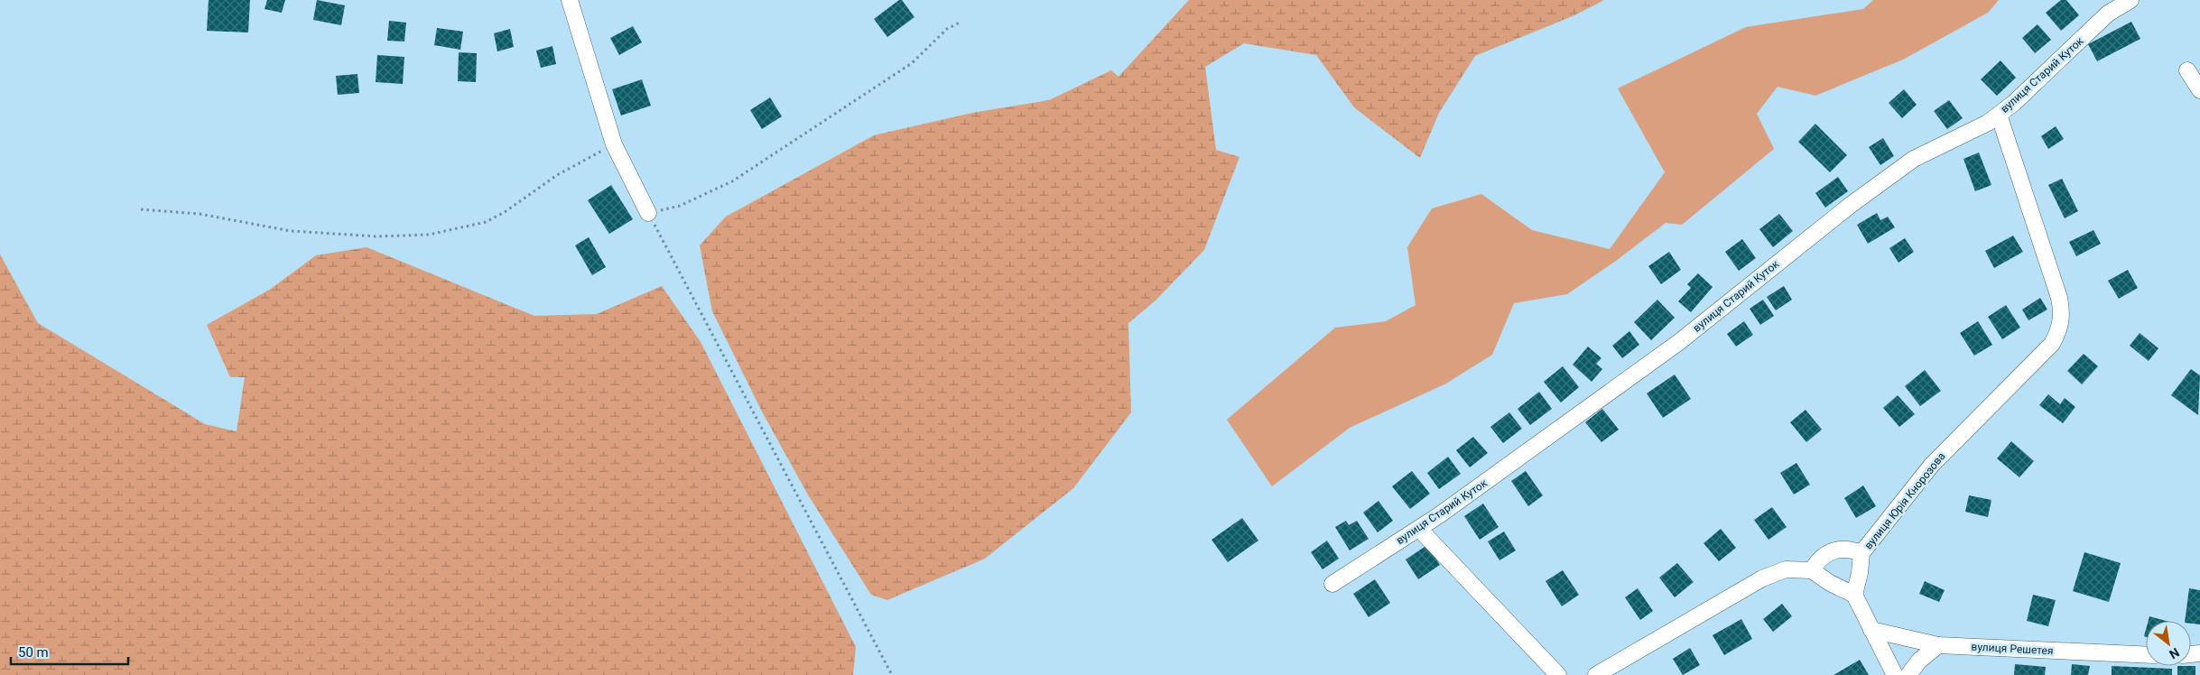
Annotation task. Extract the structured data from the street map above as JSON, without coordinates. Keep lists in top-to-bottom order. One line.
{"streets":{"street":["вулиця Старий Куток","вулиця Юрія Кнорозова","вулиця Решетея"]},"crossings":[["вулиця Старий Куток","вулиця Юрія Кнорозова"]],"scale_bar":"50 m","north":"bottom right"}
